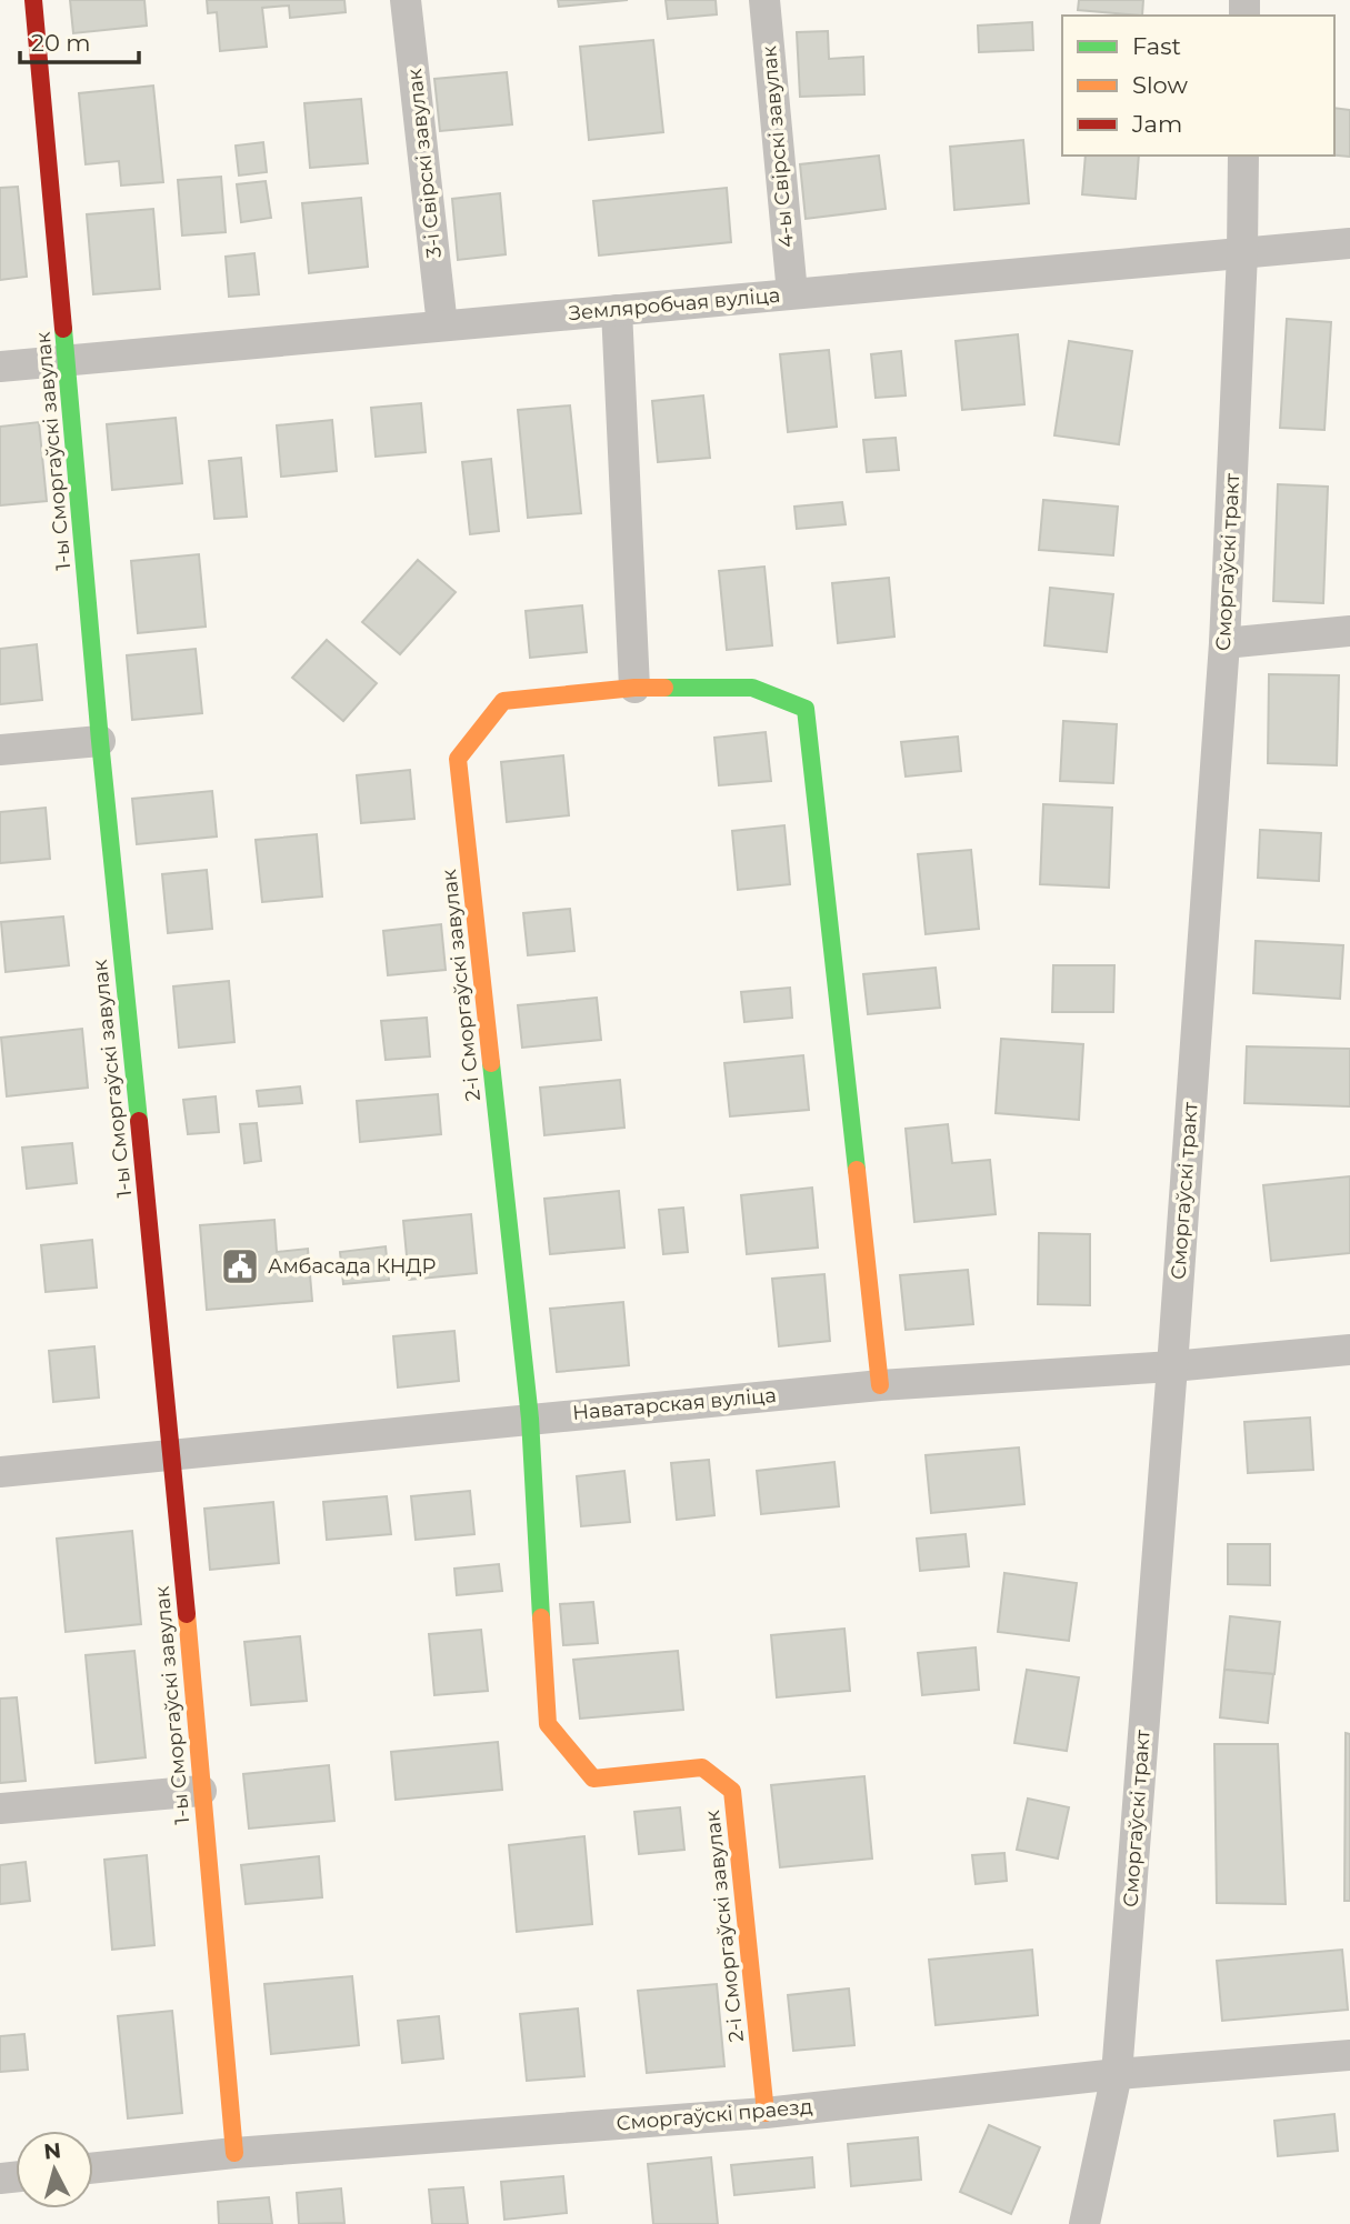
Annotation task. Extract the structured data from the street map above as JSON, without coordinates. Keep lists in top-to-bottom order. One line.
{"streets":{"street":["4-ы Свірскі завулак","3-і Свірскі завулак","Земляробчая вуліца","1-ы Сморгаўскі завулак","Сморгаўскі тракт","2-і Сморгаўскі завулак","Наватарская вуліца","Сморгаўскі праезд"]},"crossings":[["4-ы Свірскі завулак","Земляробчая вуліца"],["3-і Свірскі завулак","Земляробчая вуліца"],["Земляробчая вуліца","1-ы Сморгаўскі завулак"],["Земляробчая вуліца","Сморгаўскі тракт"],["1-ы Сморгаўскі завулак","Наватарская вуліца"],["1-ы Сморгаўскі завулак","Сморгаўскі праезд"],["Сморгаўскі тракт","Наватарская вуліца"],["Сморгаўскі тракт","Сморгаўскі праезд"],["2-і Сморгаўскі завулак","Наватарская вуліца"],["2-і Сморгаўскі завулак","Сморгаўскі праезд"]],"places":{"public building":["Амбасада КНДР"]},"legend":["Fast","Slow","Jam"],"scale_bar":"20 m","north":"top"}
